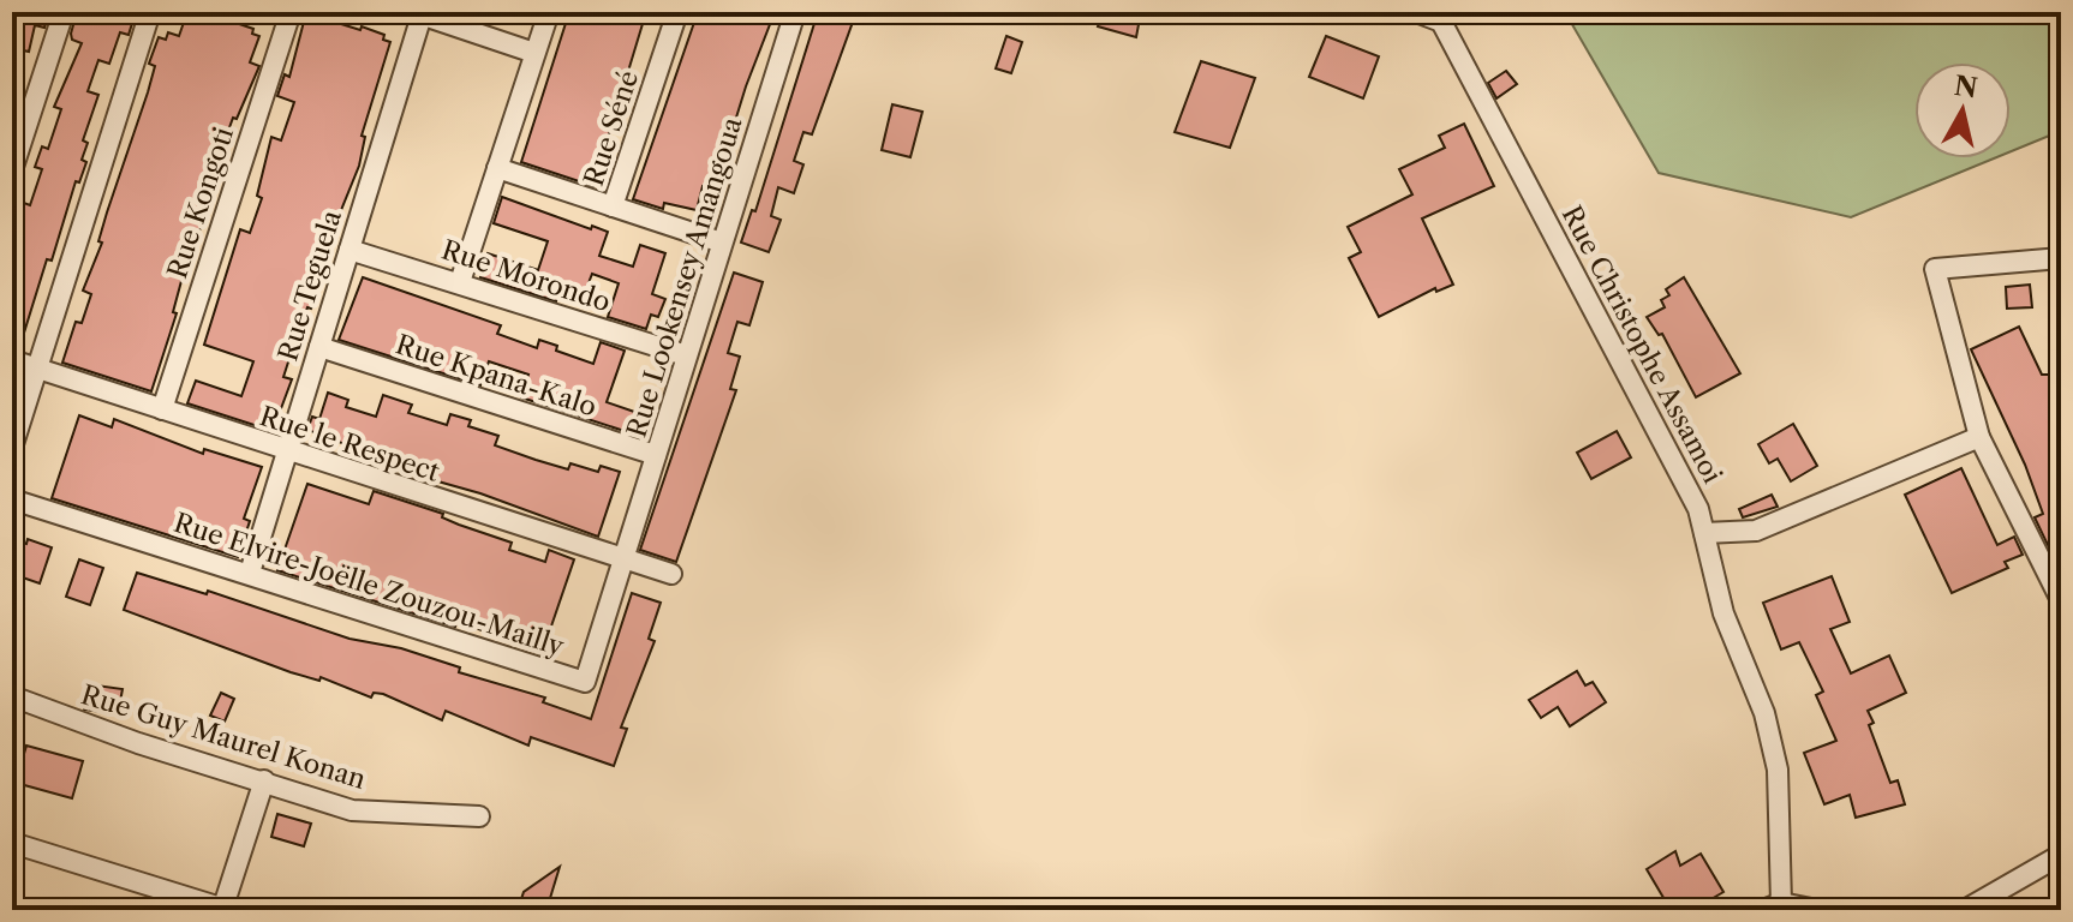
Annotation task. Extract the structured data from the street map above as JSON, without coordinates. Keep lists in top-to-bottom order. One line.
{"streets":{"street":["Rue Séné","Rue Kongoti","Rue Morondo","Rue Lookensey Amangoua","Rue Teguela","Rue Christophe Assamoi","Rue Kpana-Kalo","Rue le Respect","Rue Elvire-Joëlle Zouzou-Mailly","Rue Guy Maurel Konan"]},"crossings":[["Rue Kongoti","Rue le Respect"],["Rue Morondo","Rue Lookensey Amangoua"],["Rue Morondo","Rue Teguela"],["Rue Lookensey Amangoua","Rue Kpana-Kalo"],["Rue Lookensey Amangoua","Rue le Respect"],["Rue Lookensey Amangoua","Rue Elvire-Joëlle Zouzou-Mailly"],["Rue Teguela","Rue Kpana-Kalo"],["Rue Teguela","Rue le Respect"],["Rue Teguela","Rue Elvire-Joëlle Zouzou-Mailly"],["Rue le Respect","Rue Elvire-Joëlle Zouzou-Mailly"]],"north":"top"}
